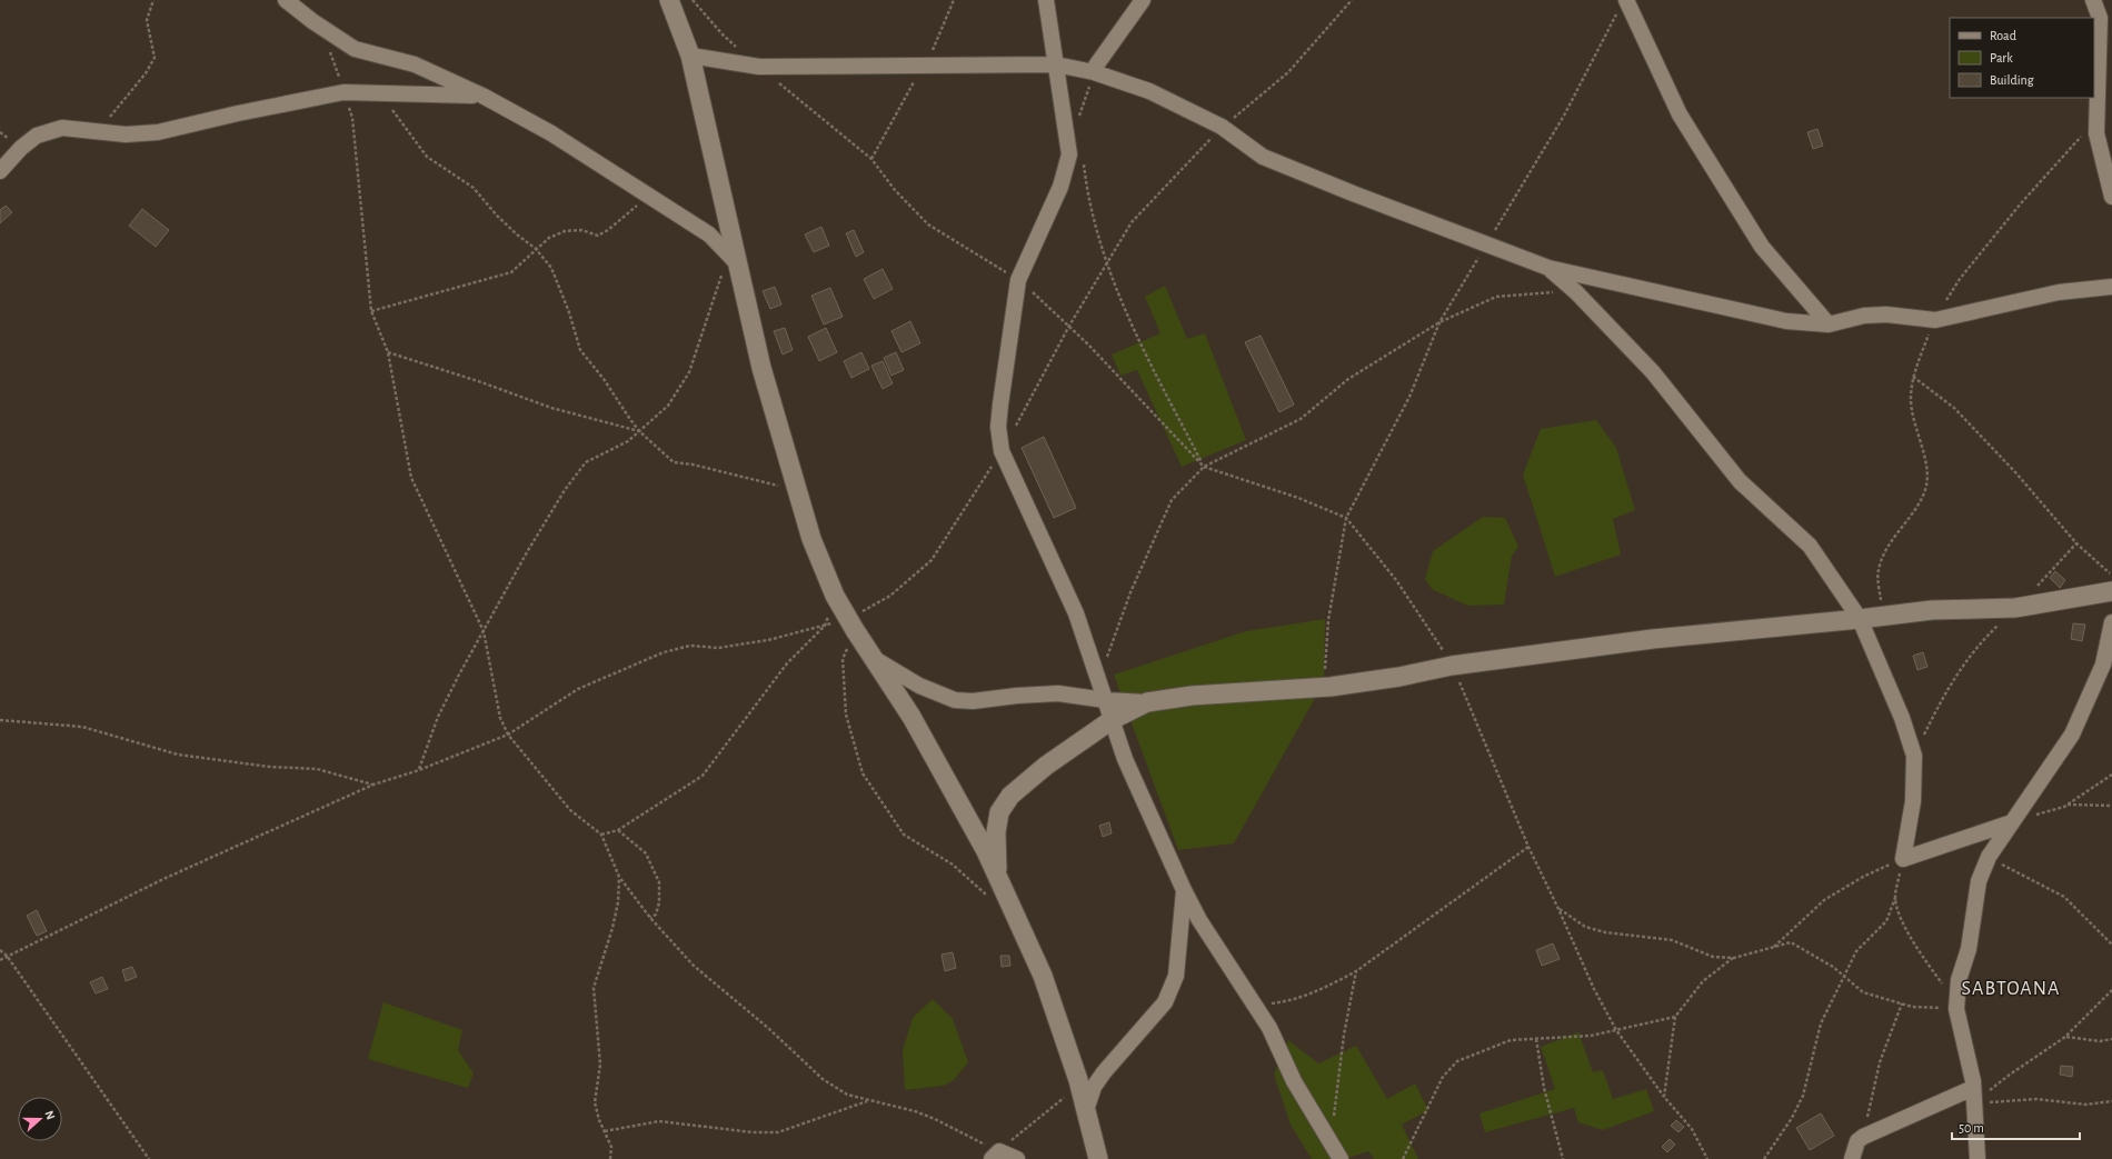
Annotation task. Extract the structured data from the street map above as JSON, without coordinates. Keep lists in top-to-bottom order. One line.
{"districts":["SABTOANA"],"legend":["Road","Park","Building"],"scale_bar":"50 m","north":"right"}
